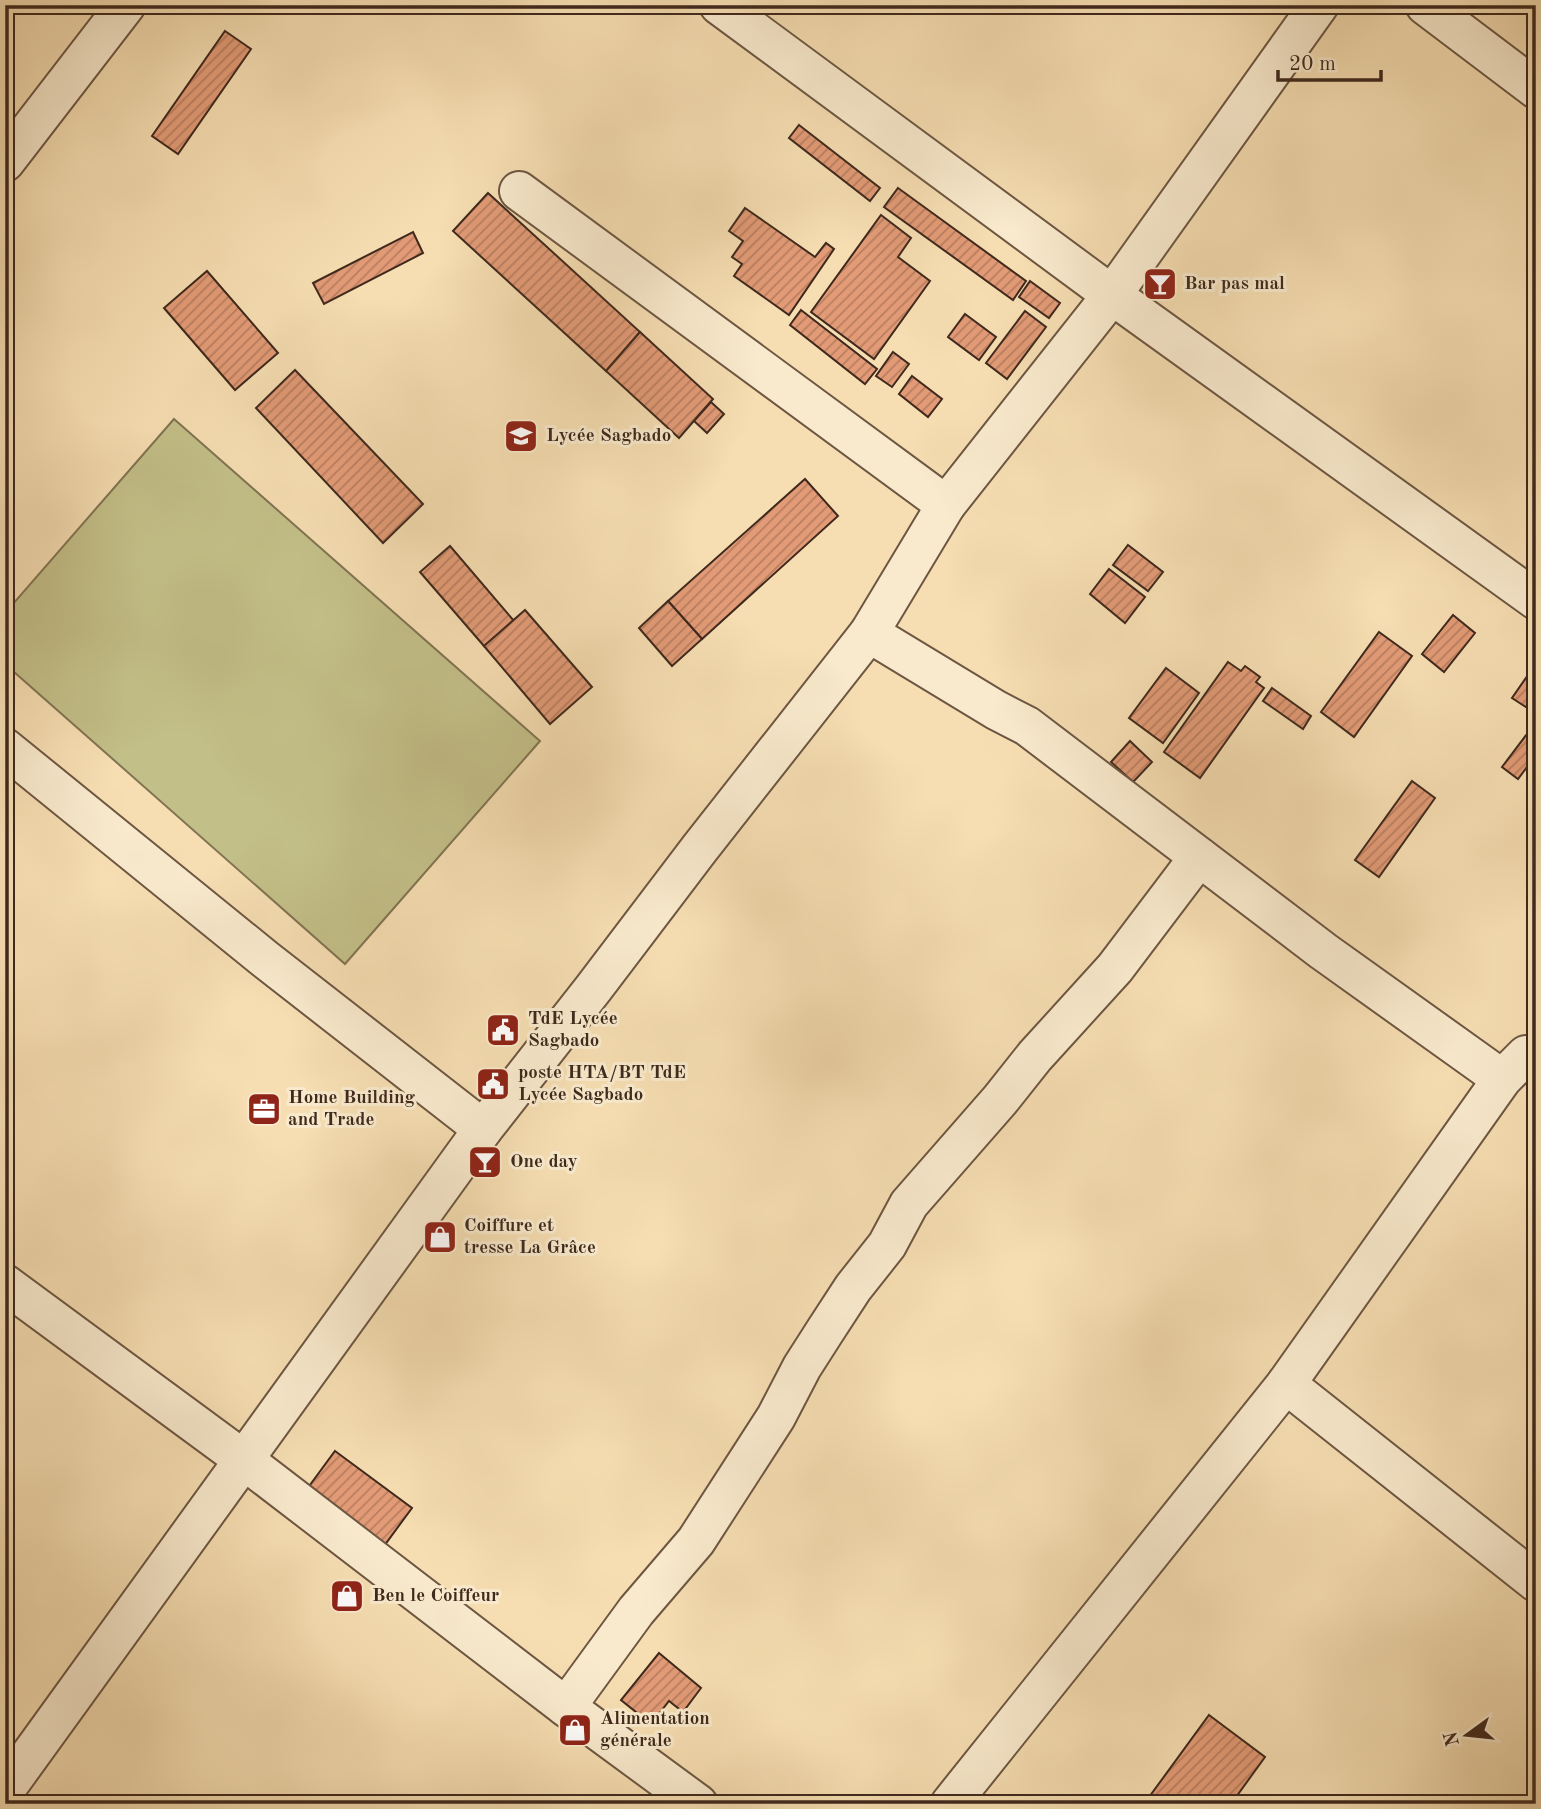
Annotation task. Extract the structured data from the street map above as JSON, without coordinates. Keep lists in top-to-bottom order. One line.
{"places":{"bar":["Bar pas mal","One day"],"school or university":["Lycée Sagbado"],"public building":["TdE Lycée Sagbado","poste HTA/BT TdE Lycée Sagbado"],"office":["Home Building and Trade"],"shop":["Coiffure et tresse La Grâce","Ben le Coiffeur","Alimentation générale"]},"scale_bar":"20 m","north":"left"}
